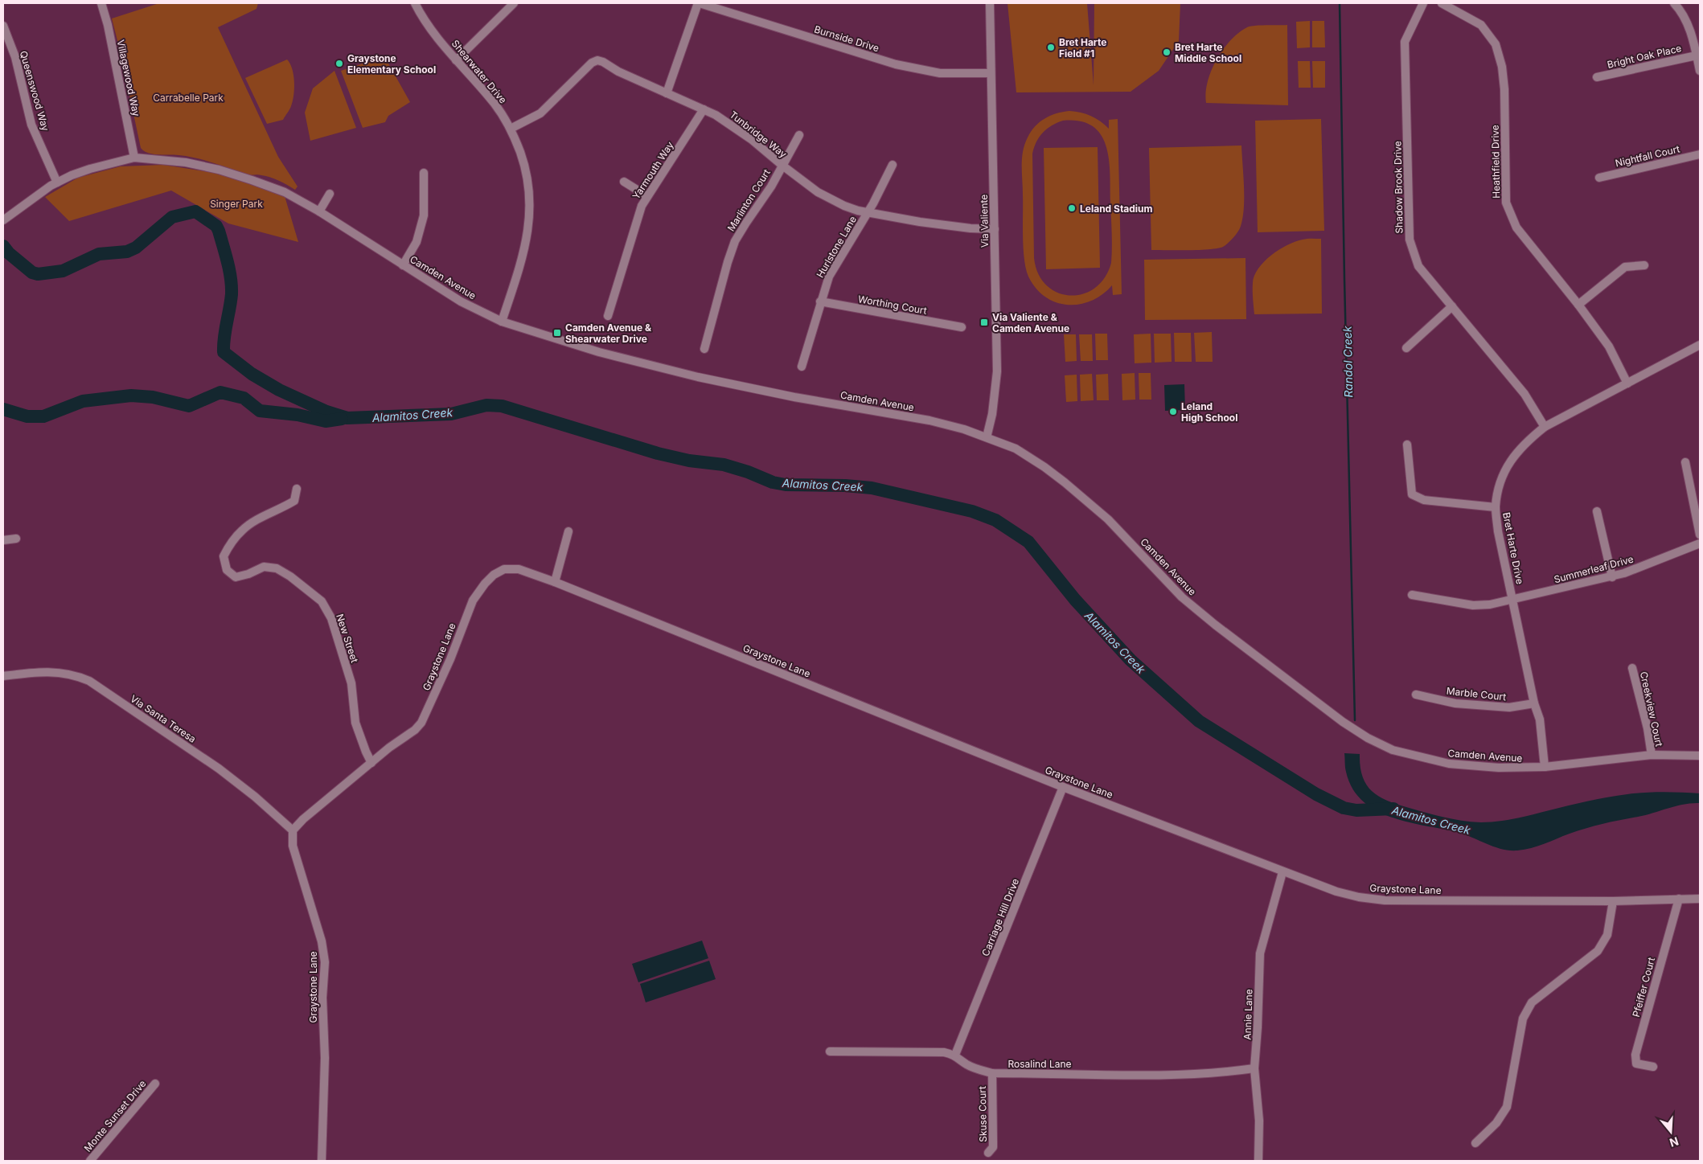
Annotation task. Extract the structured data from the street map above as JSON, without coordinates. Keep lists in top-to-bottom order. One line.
{"streets":{"street":["Burnside Drive","Bright Oak Place","Shearwater Drive","Villagewood Way","Queenswood Way","Tunbridge Way","Nightfall Court","Heathfield Drive","Yarmouth Way","Shadow Brook Drive","Marlinton Court","Via Valiente","Hurlstone Lane","Camden Avenue","Worthing Court","Bret Harte Drive","Summerleaf Drive","New Street","Graystone Lane","Marble Court","Creekview Court","Via Santa Teresa","Carriage Hill Drive","Pfeiffer Court","Annie Lane","Rosalind Lane","Skuse Court","Monte Sunset Drive"]},"crossings":[["Burnside Drive","Via Valiente"],["Shearwater Drive","Tunbridge Way"],["Shearwater Drive","Camden Avenue"],["Villagewood Way","Camden Avenue"],["Queenswood Way","Camden Avenue"],["Tunbridge Way","Yarmouth Way"],["Tunbridge Way","Marlinton Court"],["Tunbridge Way","Via Valiente"],["Tunbridge Way","Hurlstone Lane"],["Heathfield Drive","Bret Harte Drive"],["Shadow Brook Drive","Bret Harte Drive"],["Via Valiente","Camden Avenue"],["Hurlstone Lane","Worthing Court"],["Camden Avenue","Bret Harte Drive"],["Camden Avenue","Creekview Court"],["Bret Harte Drive","Summerleaf Drive"],["Bret Harte Drive","Marble Court"],["New Street","Graystone Lane"],["Graystone Lane","Via Santa Teresa"],["Graystone Lane","Carriage Hill Drive"],["Graystone Lane","Pfeiffer Court"],["Graystone Lane","Annie Lane"],["Carriage Hill Drive","Rosalind Lane"],["Annie Lane","Rosalind Lane"],["Rosalind Lane","Skuse Court"]],"water":["Randol Creek","Alamitos Creek"],"parks":["Carrabelle Park","Singer Park"],"places":{"other":["Bret Harte Field #1","Bret Harte Middle School","Graystone Elementary School","Leland Stadium","Leland High School"],"transit":["Via Valiente & Camden Avenue","Camden Avenue & Shearwater Drive"]},"north":"bottom"}
